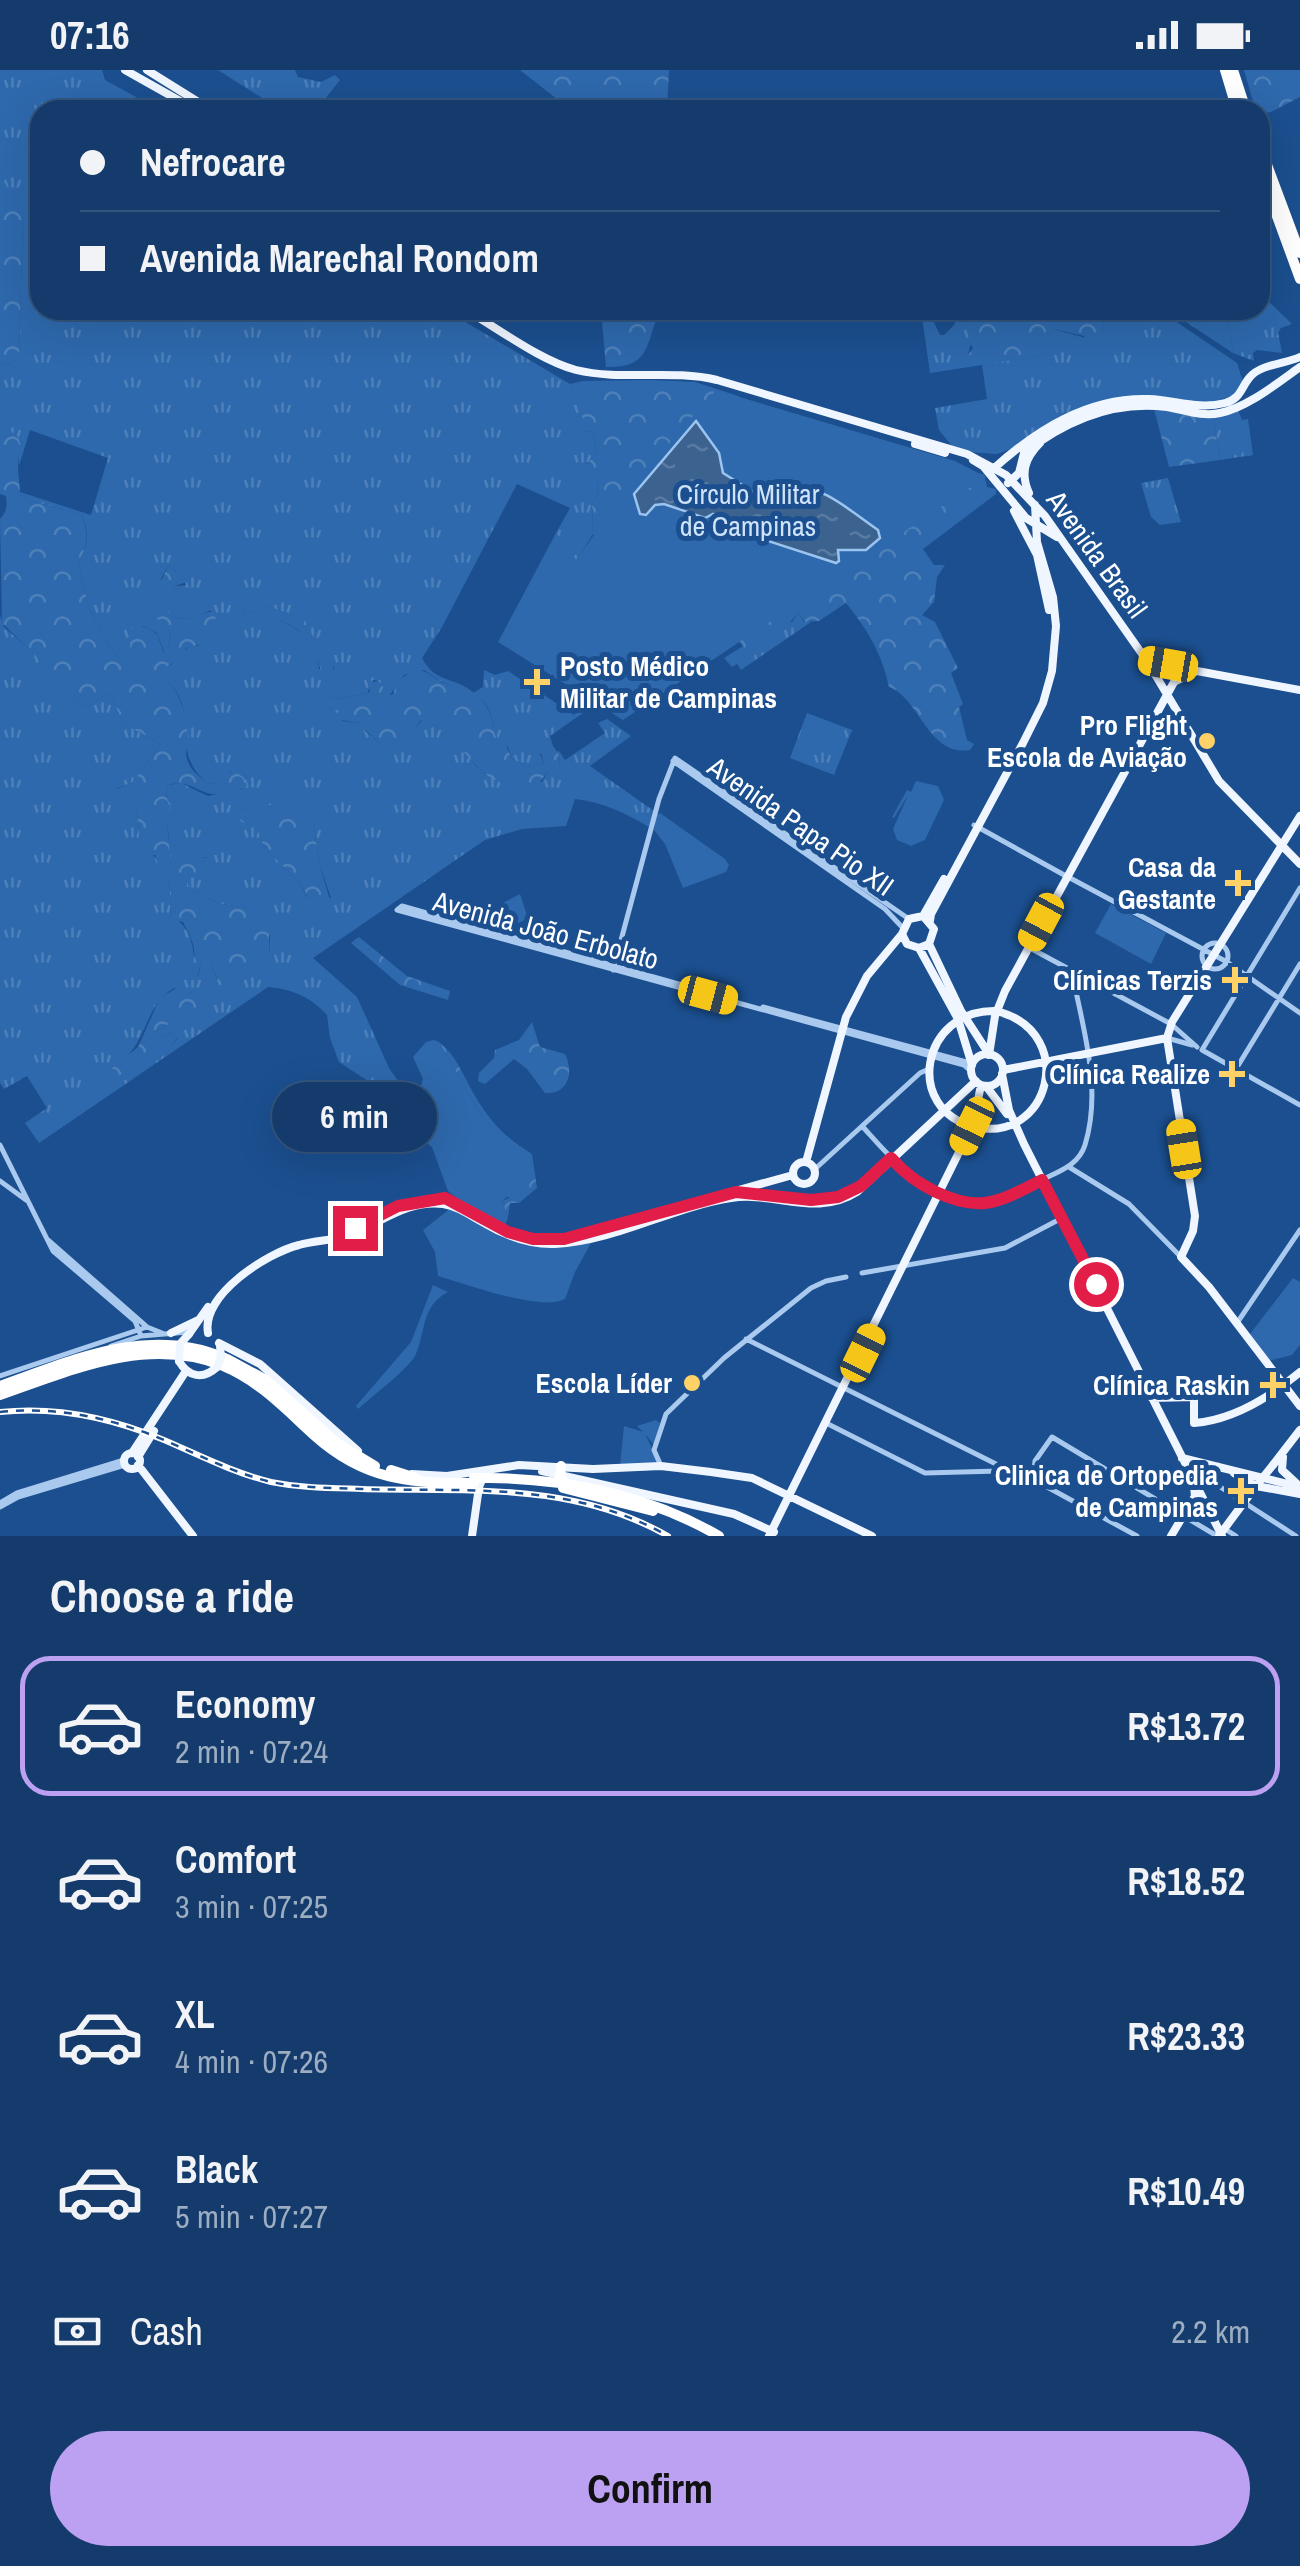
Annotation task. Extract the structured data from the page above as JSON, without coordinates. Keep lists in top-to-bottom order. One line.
{"streets":{"main road":["Avenida Brasil"],"street":["Avenida Papa Pio XII","Avenida João Erbolato"]},"crossings":[["Avenida Papa Pio XII","Avenida João Erbolato"]],"parks":["Círculo Militar de Campinas"],"places":{"health":["Posto Médico Militar de Campinas","Casa da Gestante","Clínicas Terzis","Clínica Realize","Clínica Raskin","Clinica de Ortopedia de Campinas"],"other":["Pro Flight Escola de Aviação","Escola Líder"]},"page":{"status":"07:16","banner":["Nefrocare","Avenida Marechal Rondom"],"bubble":"6 min","heading":"Choose a ride","list":[{"name":"Economy","note":"2 min · 07:24","value":"R$13.72"},{"name":"Comfort","note":"3 min · 07:25","value":"R$18.52"},{"name":"XL","note":"4 min · 07:26","value":"R$23.33"},{"name":"Black","note":"5 min · 07:27","value":"R$10.49"}],"pay":["Cash","2.2 km"],"buttons":"Confirm"}}
